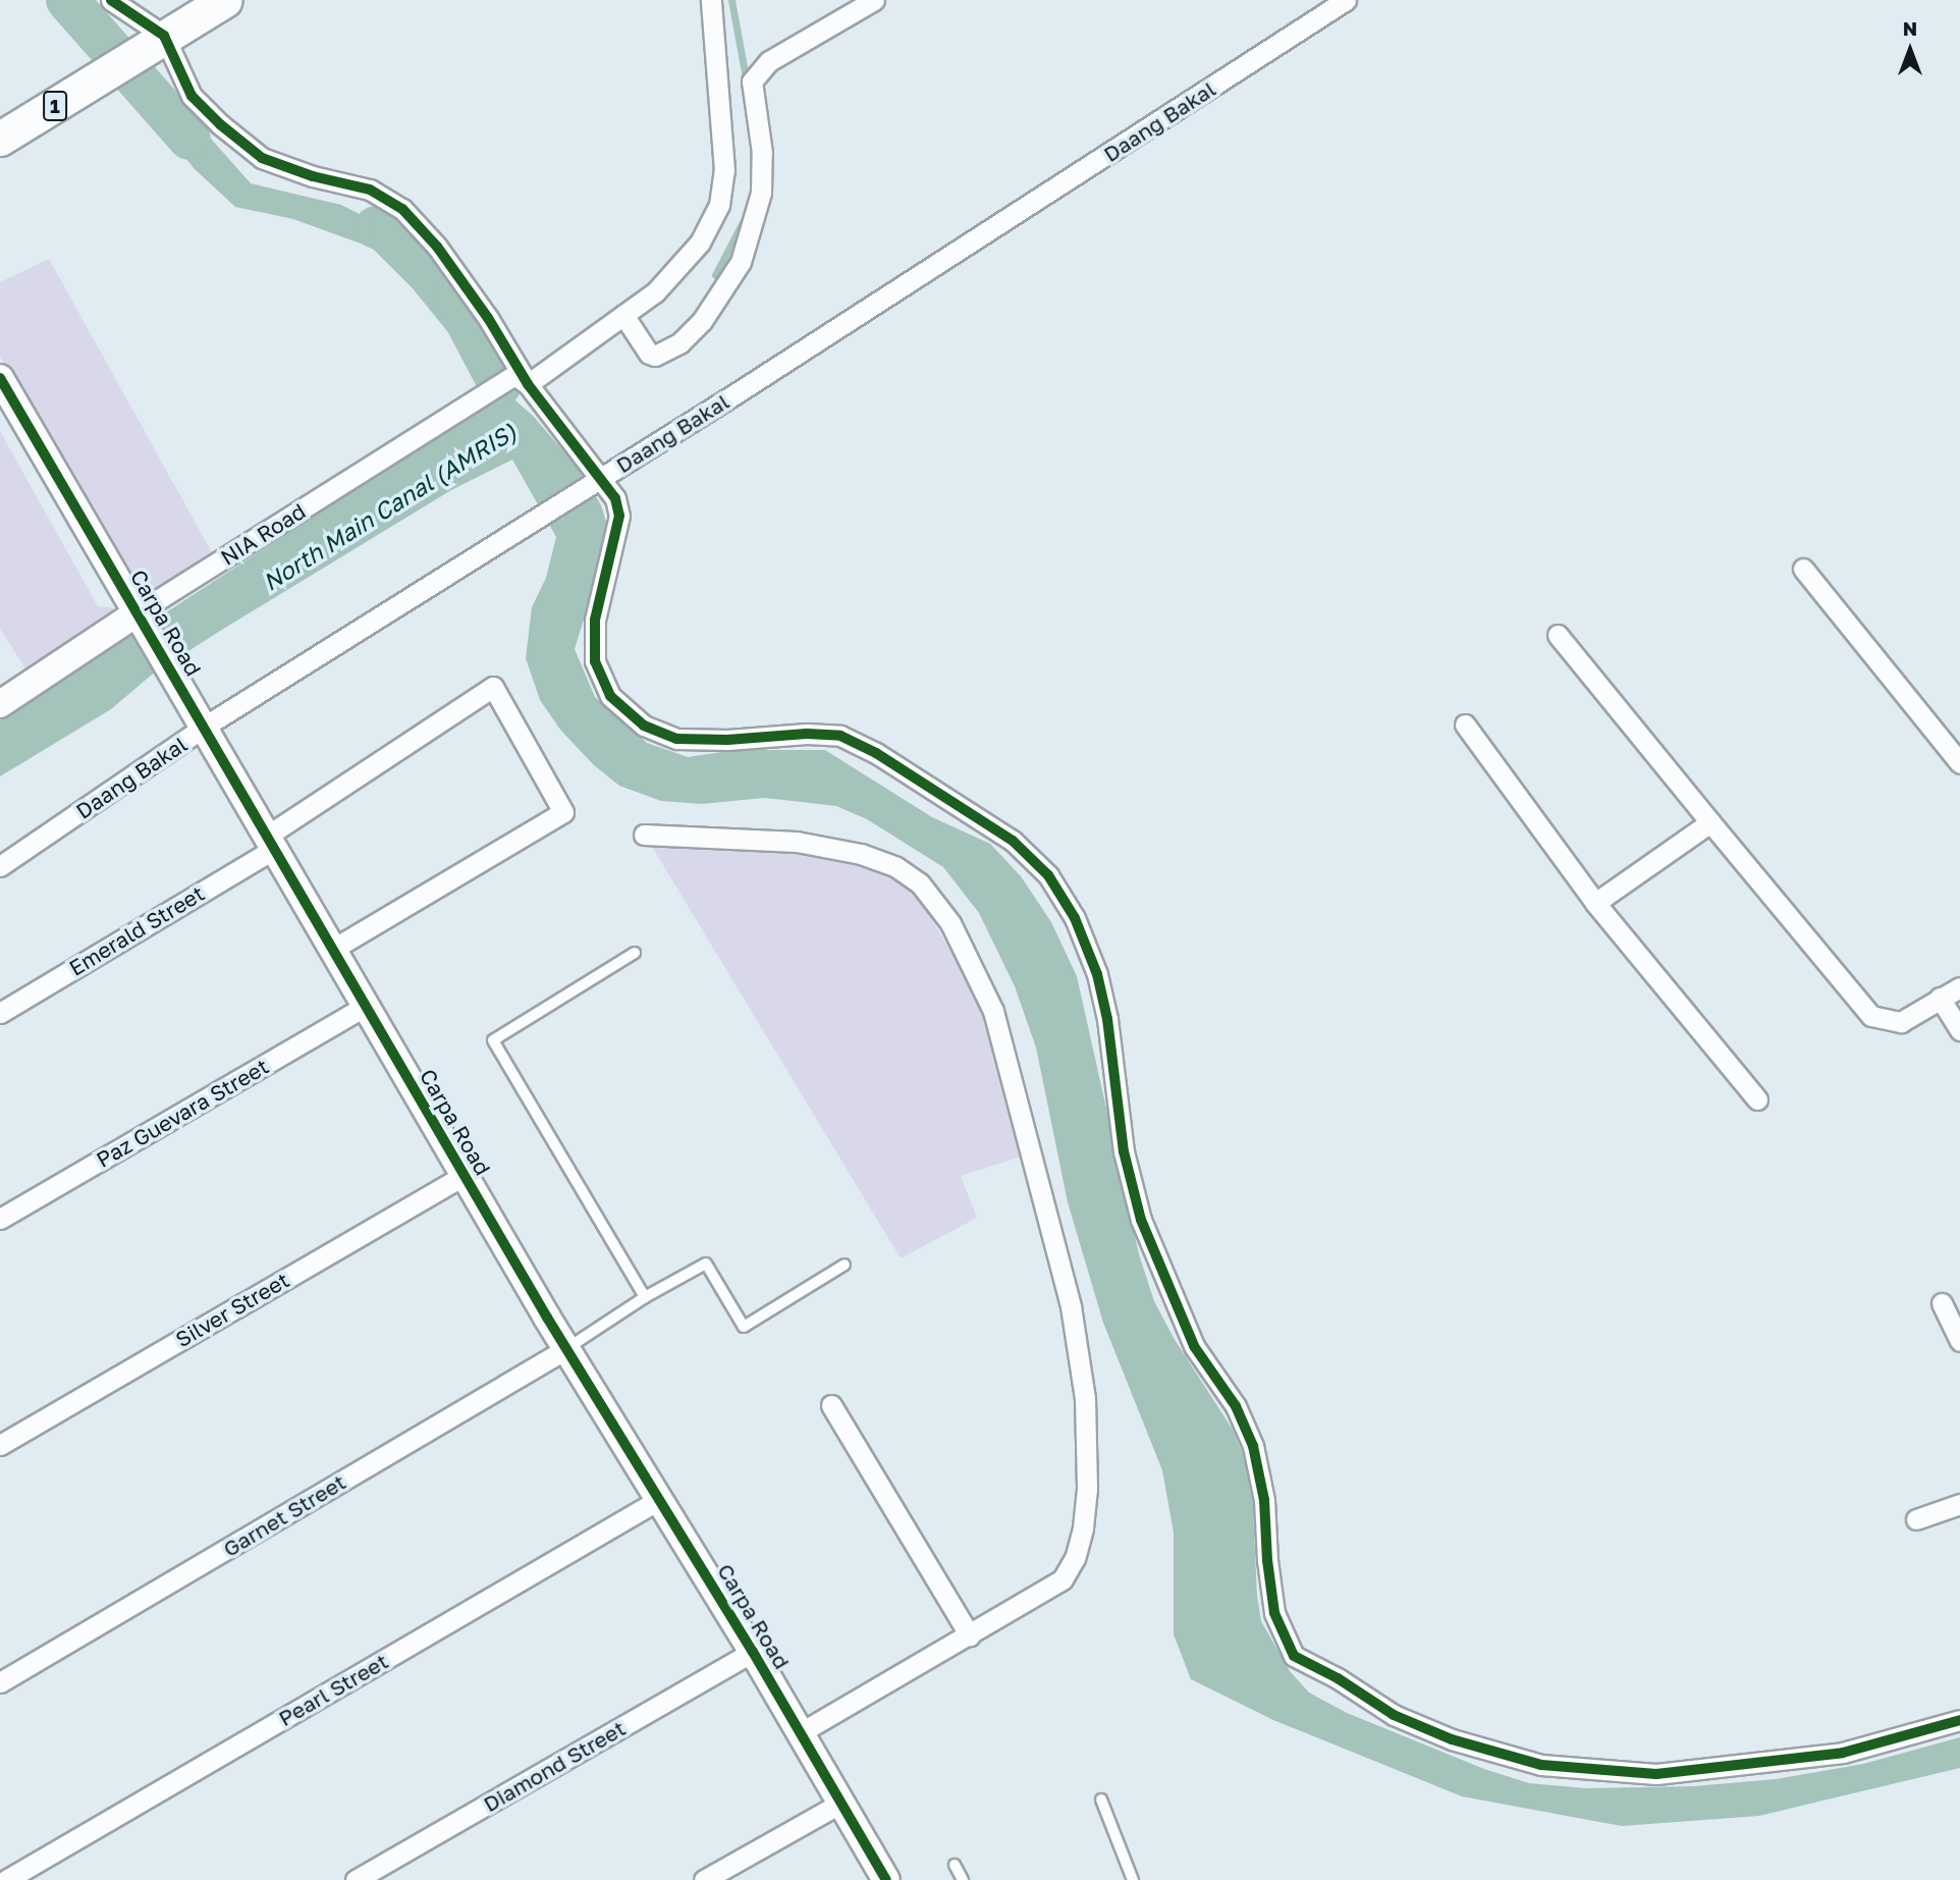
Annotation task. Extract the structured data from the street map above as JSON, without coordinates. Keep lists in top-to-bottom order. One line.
{"streets":{"highway":["1"],"street":["Daang Bakal","NIA Road","Carpa Road","Emerald Street","Paz Guevara Street","Silver Street","Garnet Street","Pearl Street","Diamond Street"]},"crossings":[["Daang Bakal","Carpa Road"],["NIA Road","Carpa Road"],["Carpa Road","Emerald Street"],["Carpa Road","Paz Guevara Street"],["Carpa Road","Silver Street"],["Carpa Road","Garnet Street"],["Carpa Road","Pearl Street"],["Carpa Road","Diamond Street"]],"water":["North Main Canal (AMRIS)"],"north":"top"}
